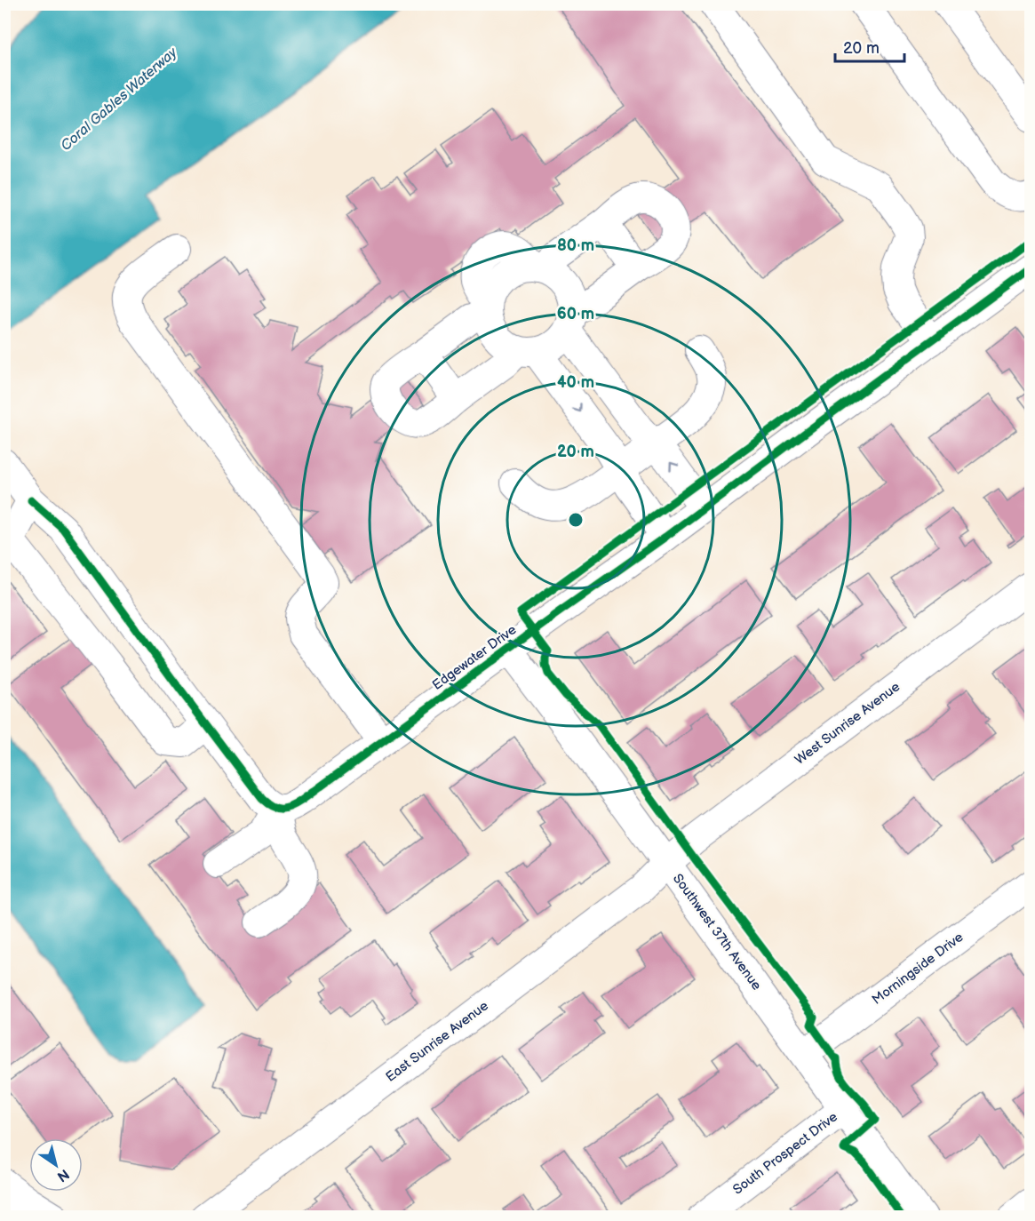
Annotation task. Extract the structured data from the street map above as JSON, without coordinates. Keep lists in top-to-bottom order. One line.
{"streets":{"street":["Edgewater Drive","West Sunrise Avenue","Southwest 37th Avenue","Morningside Drive","East Sunrise Avenue","South Prospect Drive"]},"crossings":[["Edgewater Drive","Southwest 37th Avenue"],["West Sunrise Avenue","Southwest 37th Avenue"],["West Sunrise Avenue","East Sunrise Avenue"],["Southwest 37th Avenue","Morningside Drive"],["Southwest 37th Avenue","East Sunrise Avenue"],["Southwest 37th Avenue","South Prospect Drive"]],"water":["Coral Gables Waterway"],"scale_bar":"20 m","north":"bottom right","rings":["80 m","60 m","40 m","20 m"]}
